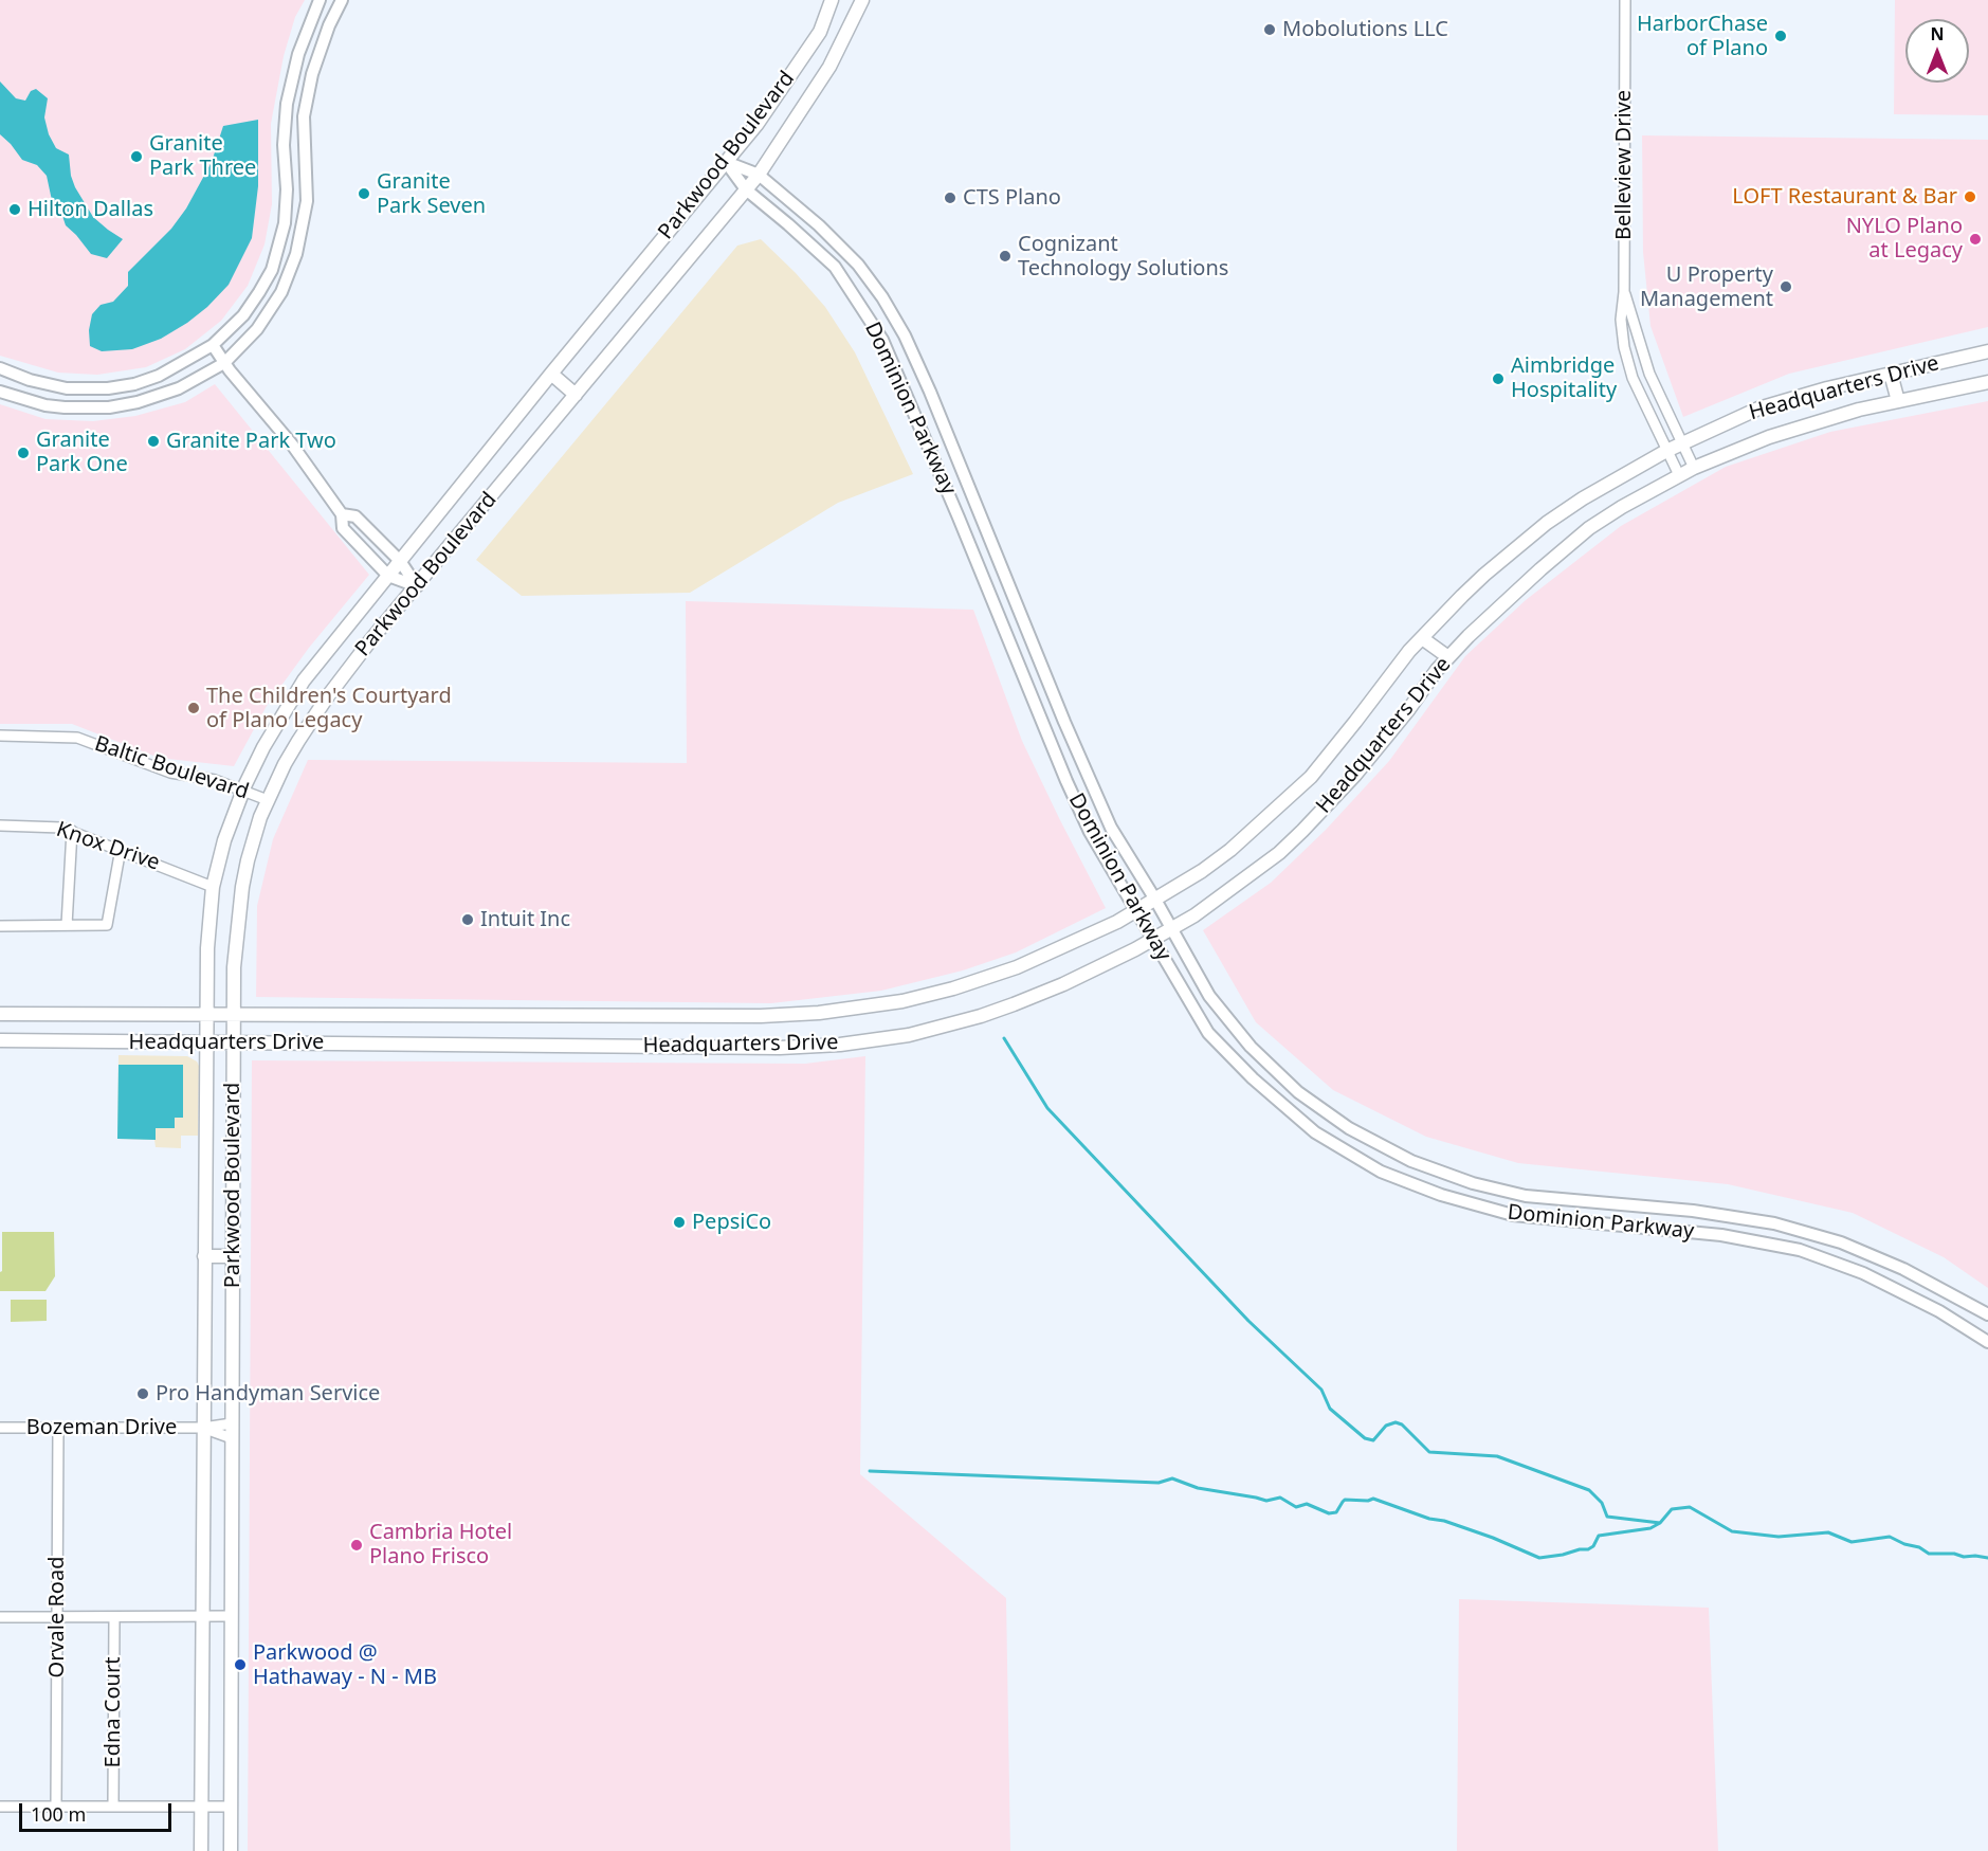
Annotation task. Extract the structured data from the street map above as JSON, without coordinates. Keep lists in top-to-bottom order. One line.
{"streets":{"main road":["Parkwood Boulevard","Headquarters Drive"],"street":["Belleview Drive","Dominion Parkway","Baltic Boulevard","Knox Drive","Bozeman Drive","Orvale Road","Edna Court"]},"crossings":[["Parkwood Boulevard","Headquarters Drive"],["Parkwood Boulevard","Dominion Parkway"],["Parkwood Boulevard","Baltic Boulevard"],["Parkwood Boulevard","Knox Drive"],["Parkwood Boulevard","Bozeman Drive"],["Belleview Drive","Headquarters Drive"],["Headquarters Drive","Dominion Parkway"],["Bozeman Drive","Orvale Road"]],"places":["Mobolutions LLC","HarborChase of Plano","Granite Park Three","Granite Park Seven","LOFT Restaurant & Bar","CTS Plano","Hilton Dallas","NYLO Plano at Legacy","Cognizant Technology Solutions","U Property Management","Aimbridge Hospitality","Granite Park Two","Granite Park One","The Children's Courtyard of Plano Legacy","Intuit Inc","PepsiCo","Pro Handyman Service","Cambria Hotel Plano Frisco","Parkwood @ Hathaway - N - MB"],"scale_bar":"100 m","north":"top"}
